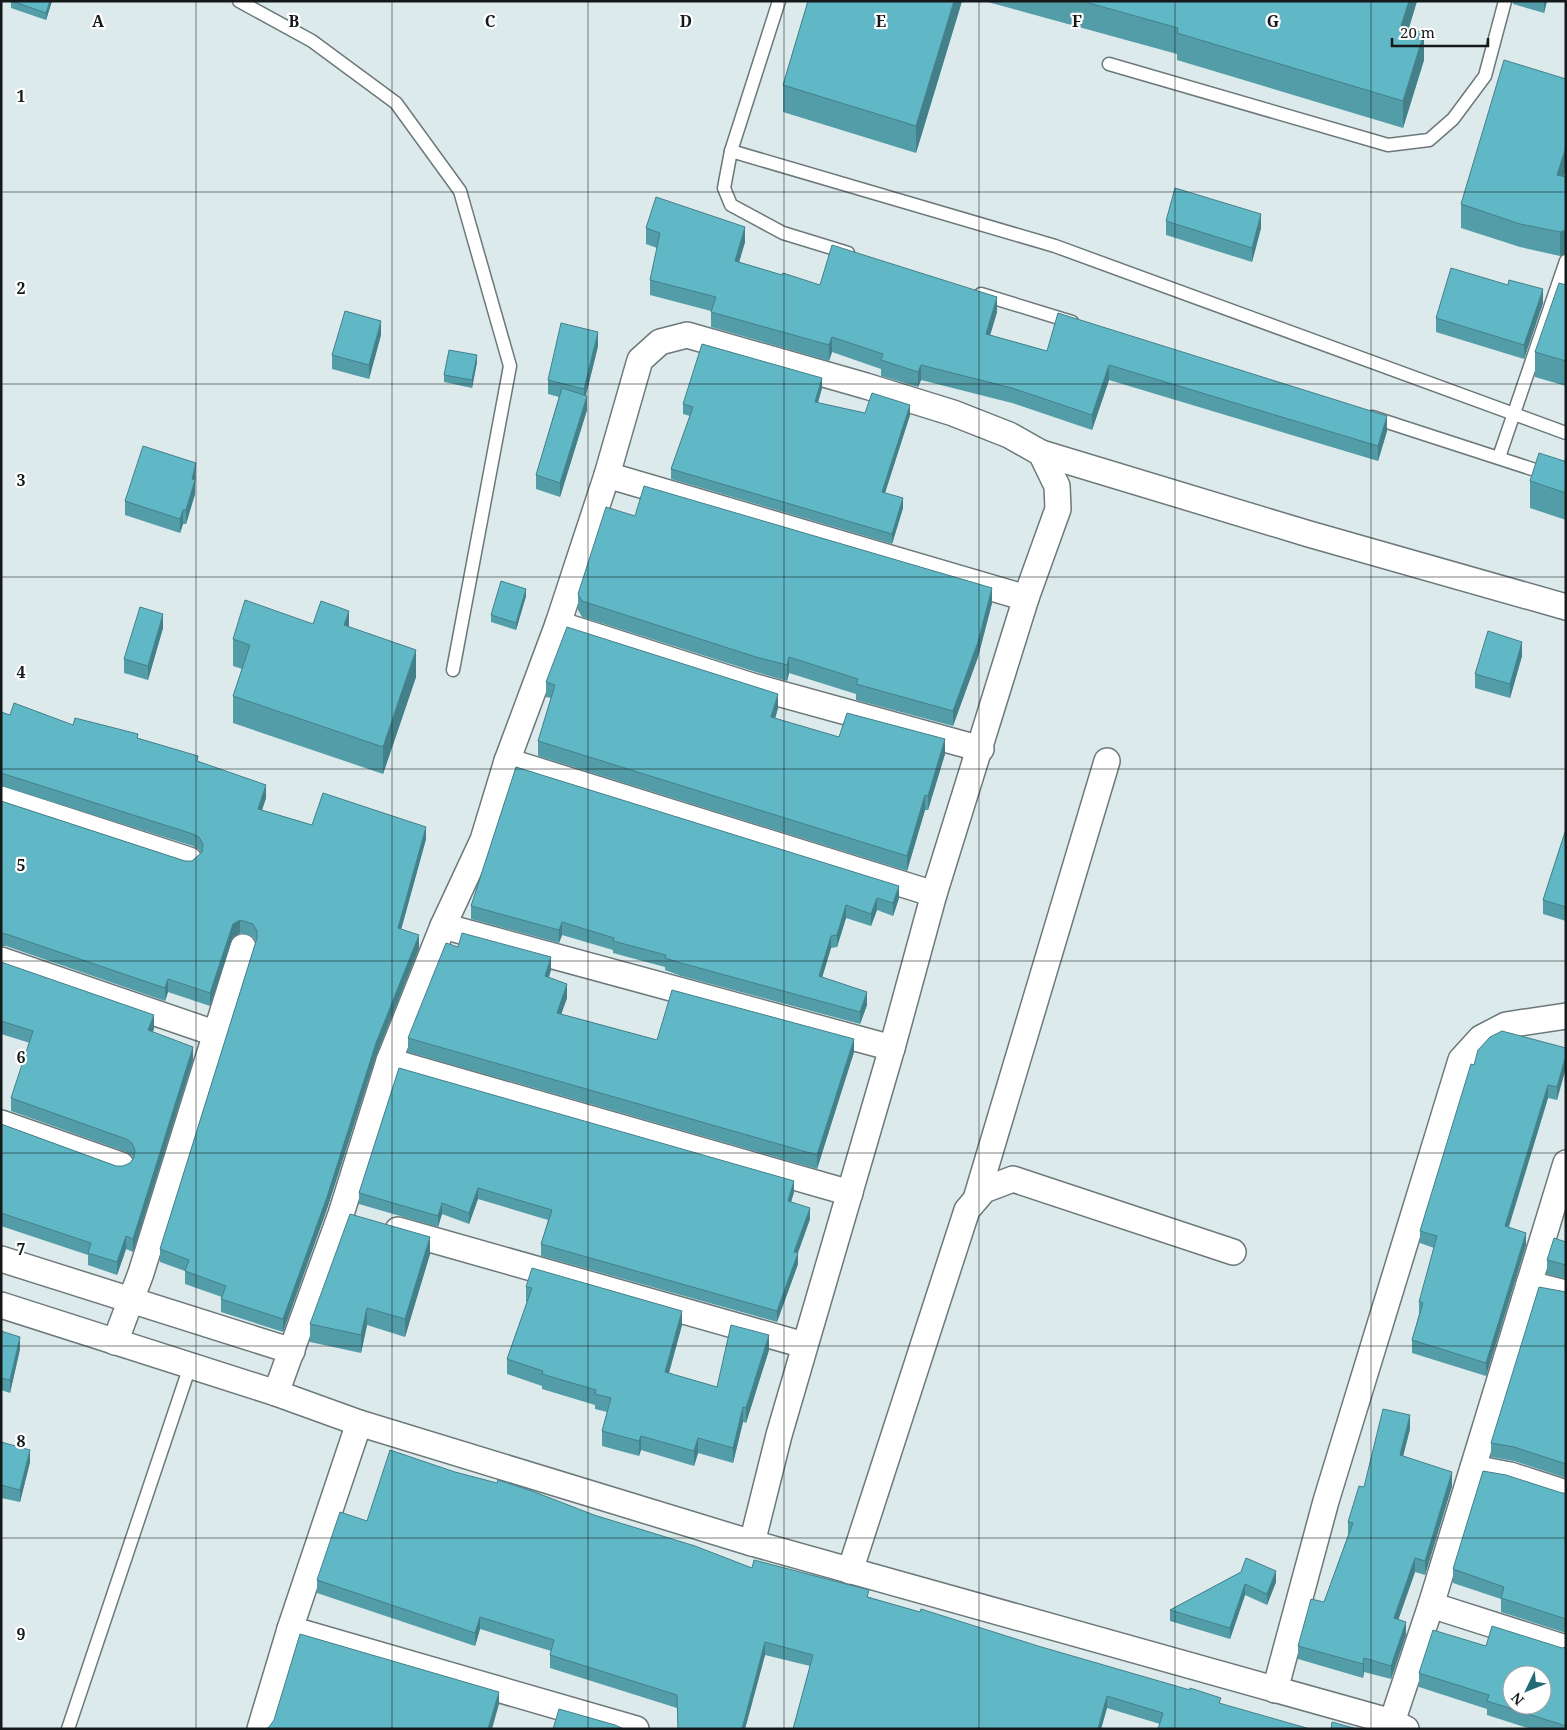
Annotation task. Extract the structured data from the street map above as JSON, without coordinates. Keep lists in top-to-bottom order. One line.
{"scale_bar":"20 m","north":"bottom left","grid":{"columns":["A","B","C","D","E","F","G"],"rows":["1","2","3","4","5","6","7","8","9"]}}
